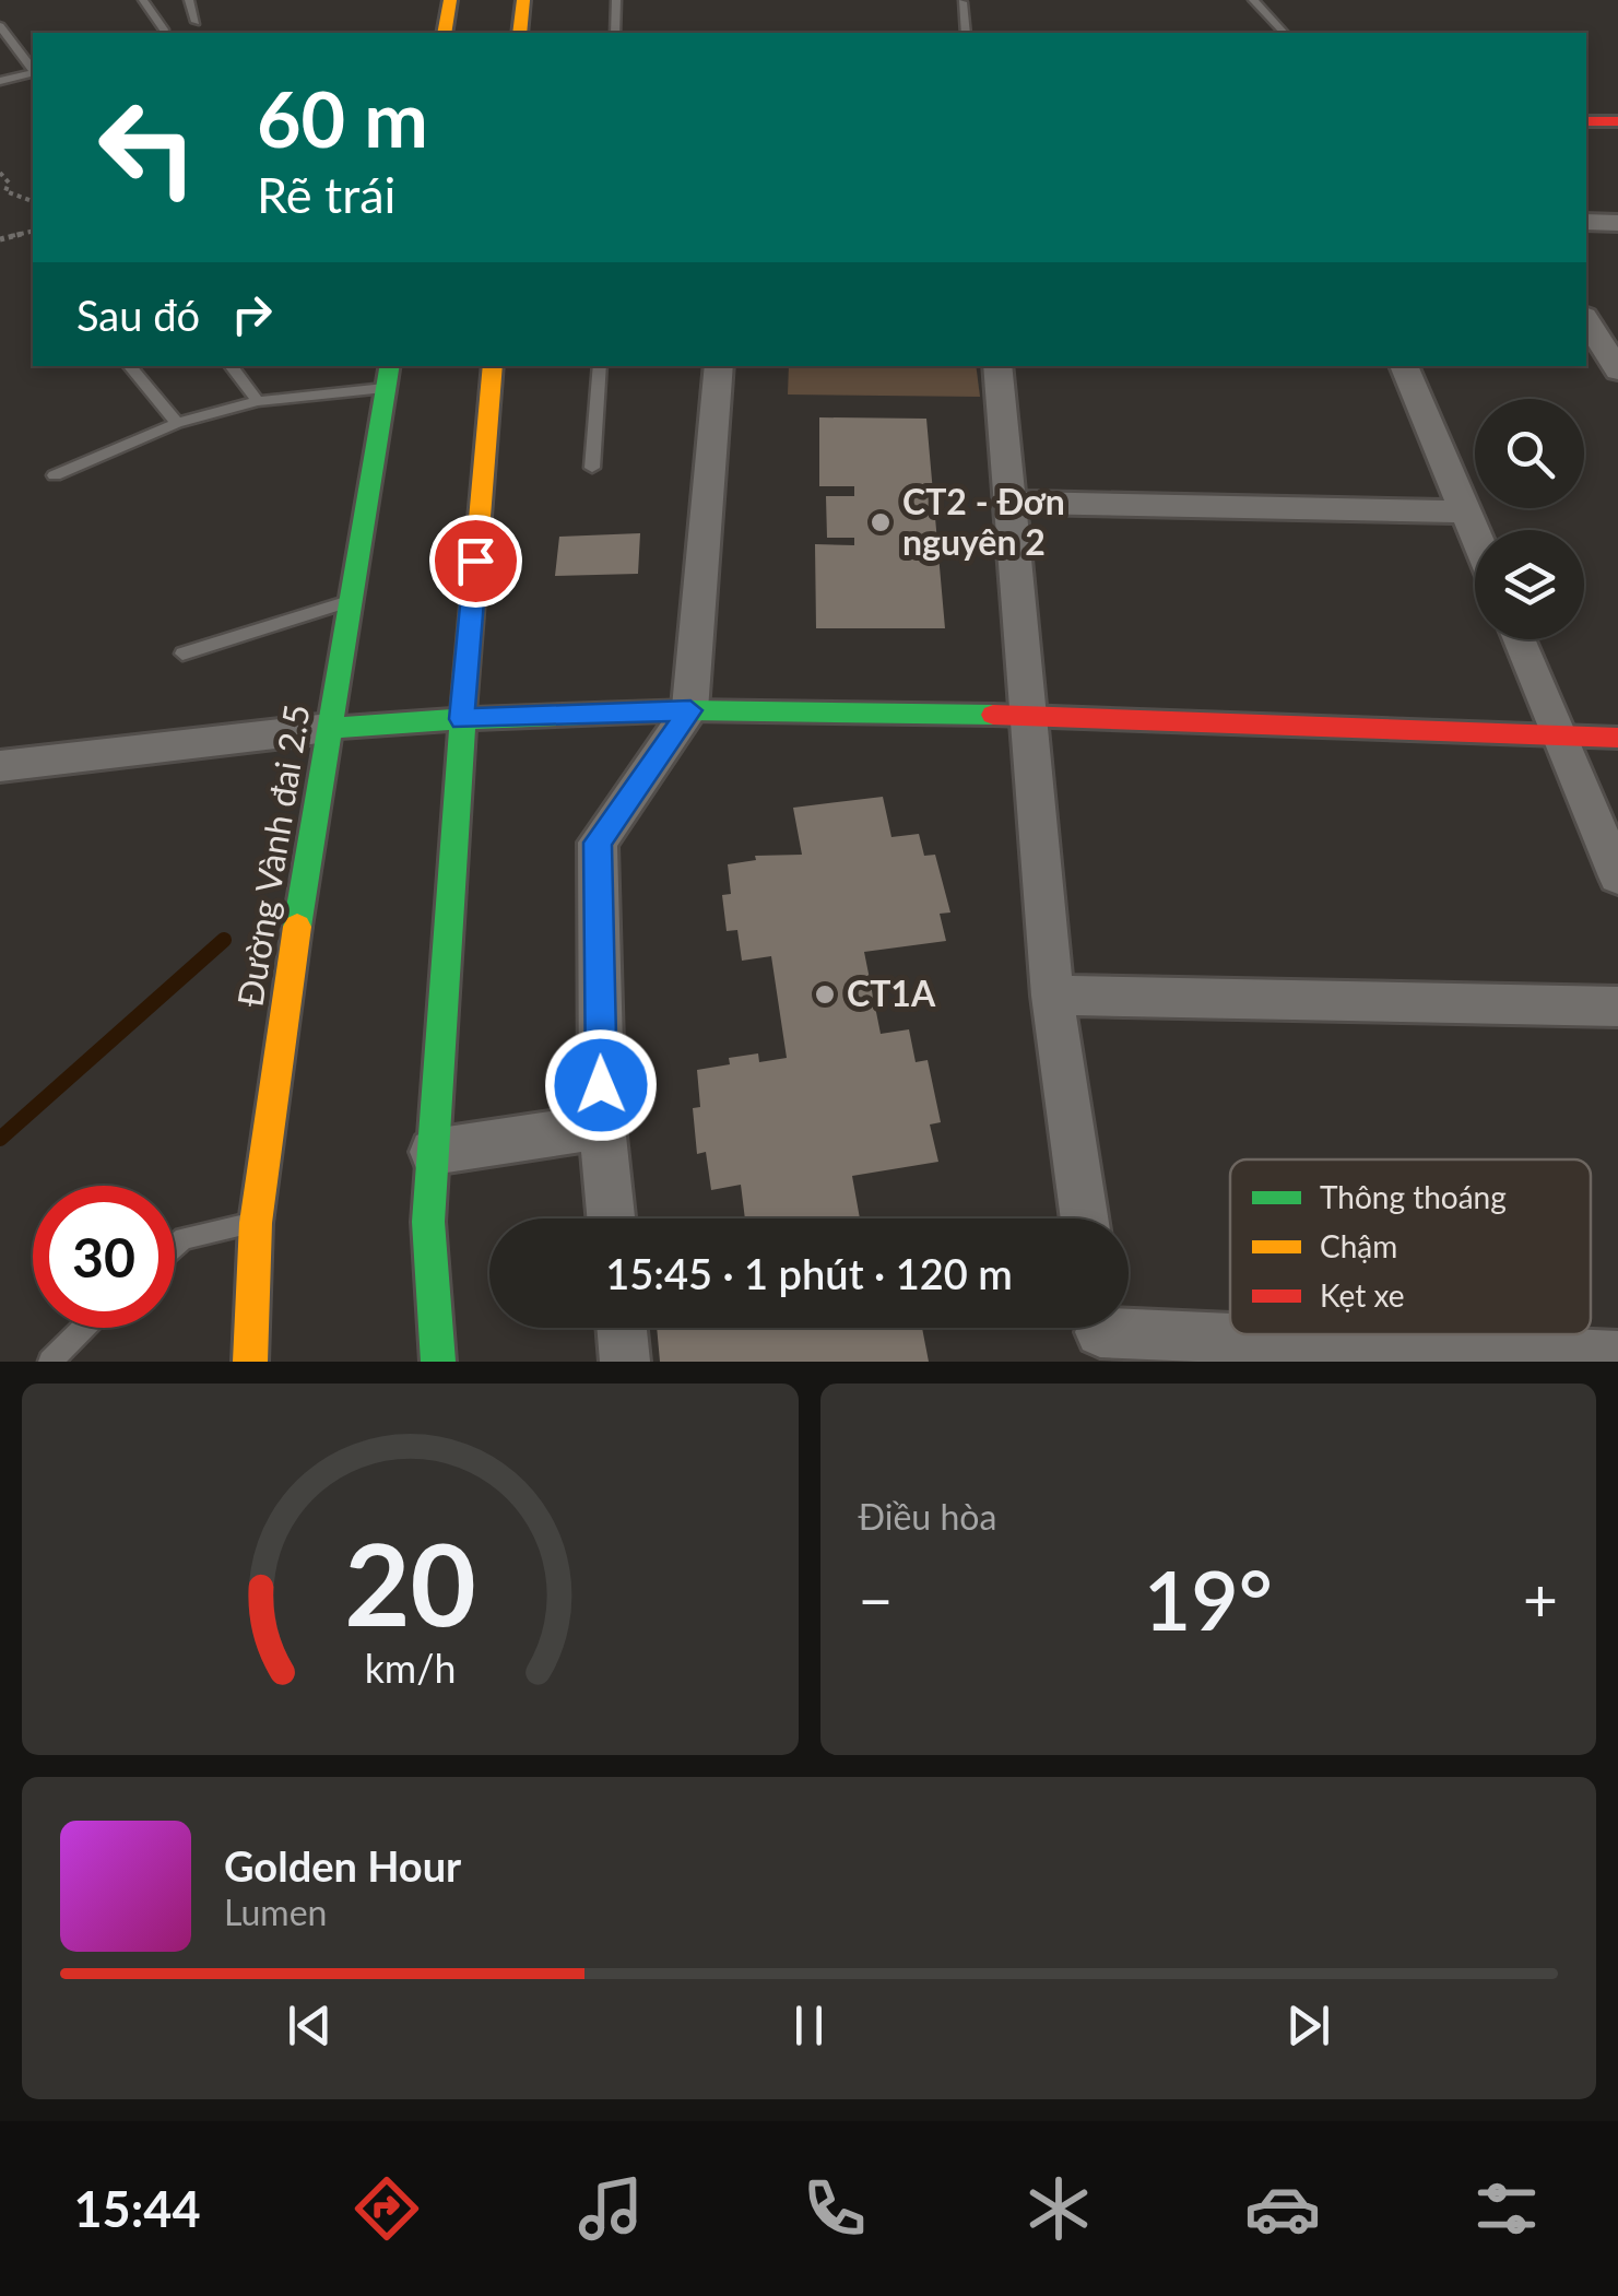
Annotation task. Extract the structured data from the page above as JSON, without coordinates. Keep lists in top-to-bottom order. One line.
{"streets":{"main road":["Đường Vành đai 2.5"]},"places":["CT2 - Đơn nguyên 2","CT1A"],"legend":["Thông thoáng","Chậm","Kẹt xe"],"page":{"turn":["60 m","Rẽ trái"],"then":"Sau đó","limit":"30","trip":"15:45 · 1 phút · 120 m","tile":"Điều hòa","heat":["−","19°","+"],"song":["Golden Hour","Lumen"],"tabs":"15:44","gauge":["20","km/h"]}}
